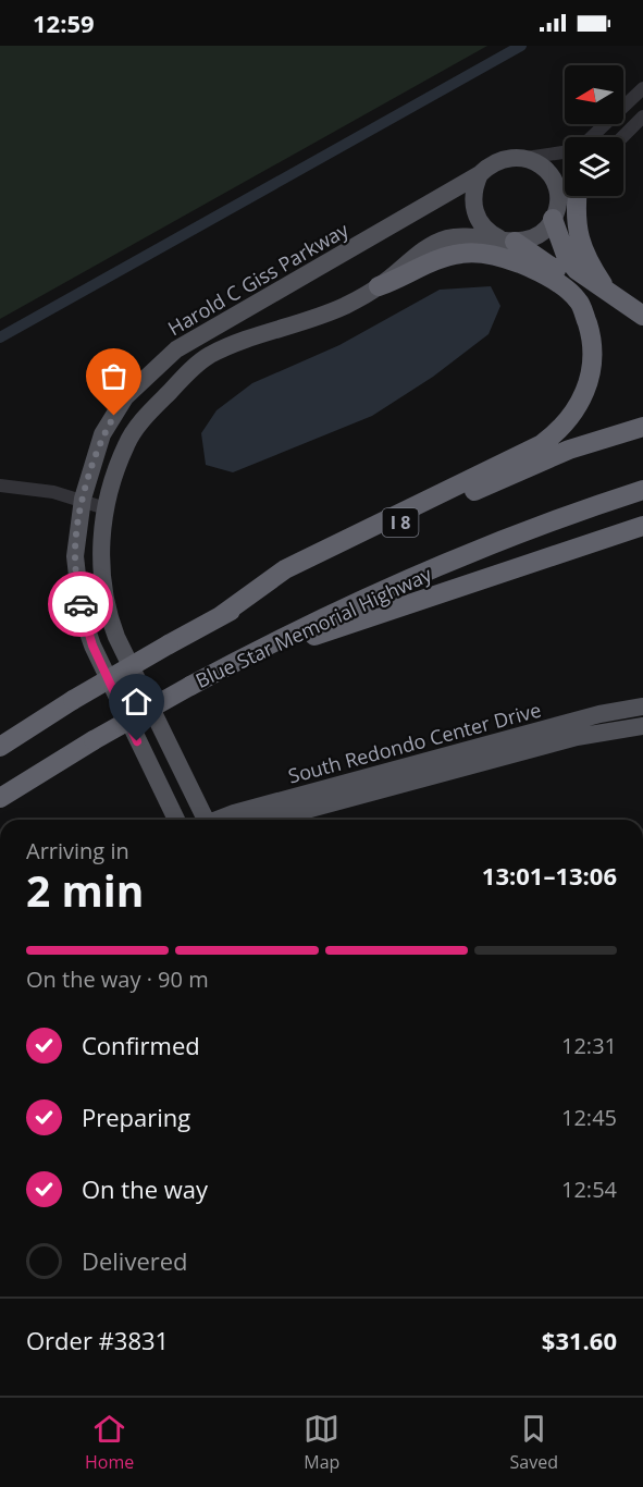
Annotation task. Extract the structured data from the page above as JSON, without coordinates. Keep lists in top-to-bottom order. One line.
{"streets":{"highway":["I 8","Blue Star Memorial Highway"],"main road":["Harold C Giss Parkway","South Redondo Center Drive"]},"north":"left","page":{"status":"12:59","heading":["2 min","Arriving in","13:01–13:06"],"panel":["Order #3831","$31.60"],"bar":"On the way · 90 m","list":[["Confirmed","12:31"],["Preparing","12:45"],["On the way","12:54"],"Delivered"],"tabs":["Home","Map","Saved"]}}
